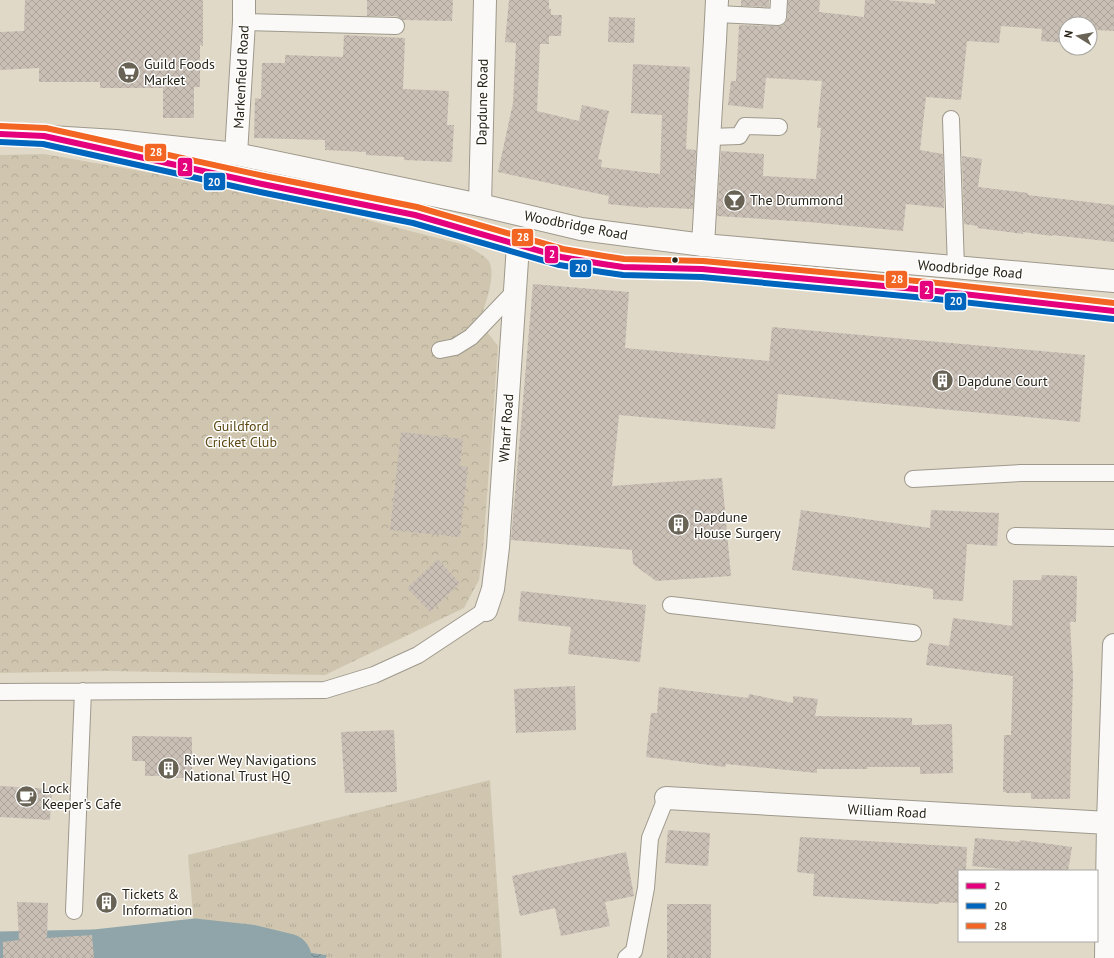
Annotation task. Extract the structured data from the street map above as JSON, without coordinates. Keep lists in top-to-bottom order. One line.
{"streets":{"main road":["Markenfield Road","Dapdune Road","Woodbridge Road","Wharf Road","William Road"]},"crossings":[["Markenfield Road","Woodbridge Road"],["Dapdune Road","Woodbridge Road"],["Woodbridge Road","Wharf Road"]],"parks":["Guildford Cricket Club"],"places":{"supermarket":["Guild Foods Market"],"bar":["The Drummond"],"building":["Dapdune Court","Dapdune House Surgery","River Wey Navigations National Trust HQ","Tickets & Information"],"cafe":["Lock Keeper's Cafe"]},"lines":["transit line 28","transit line 2","transit line 20"],"legend":["2","20","28"],"north":"left"}
